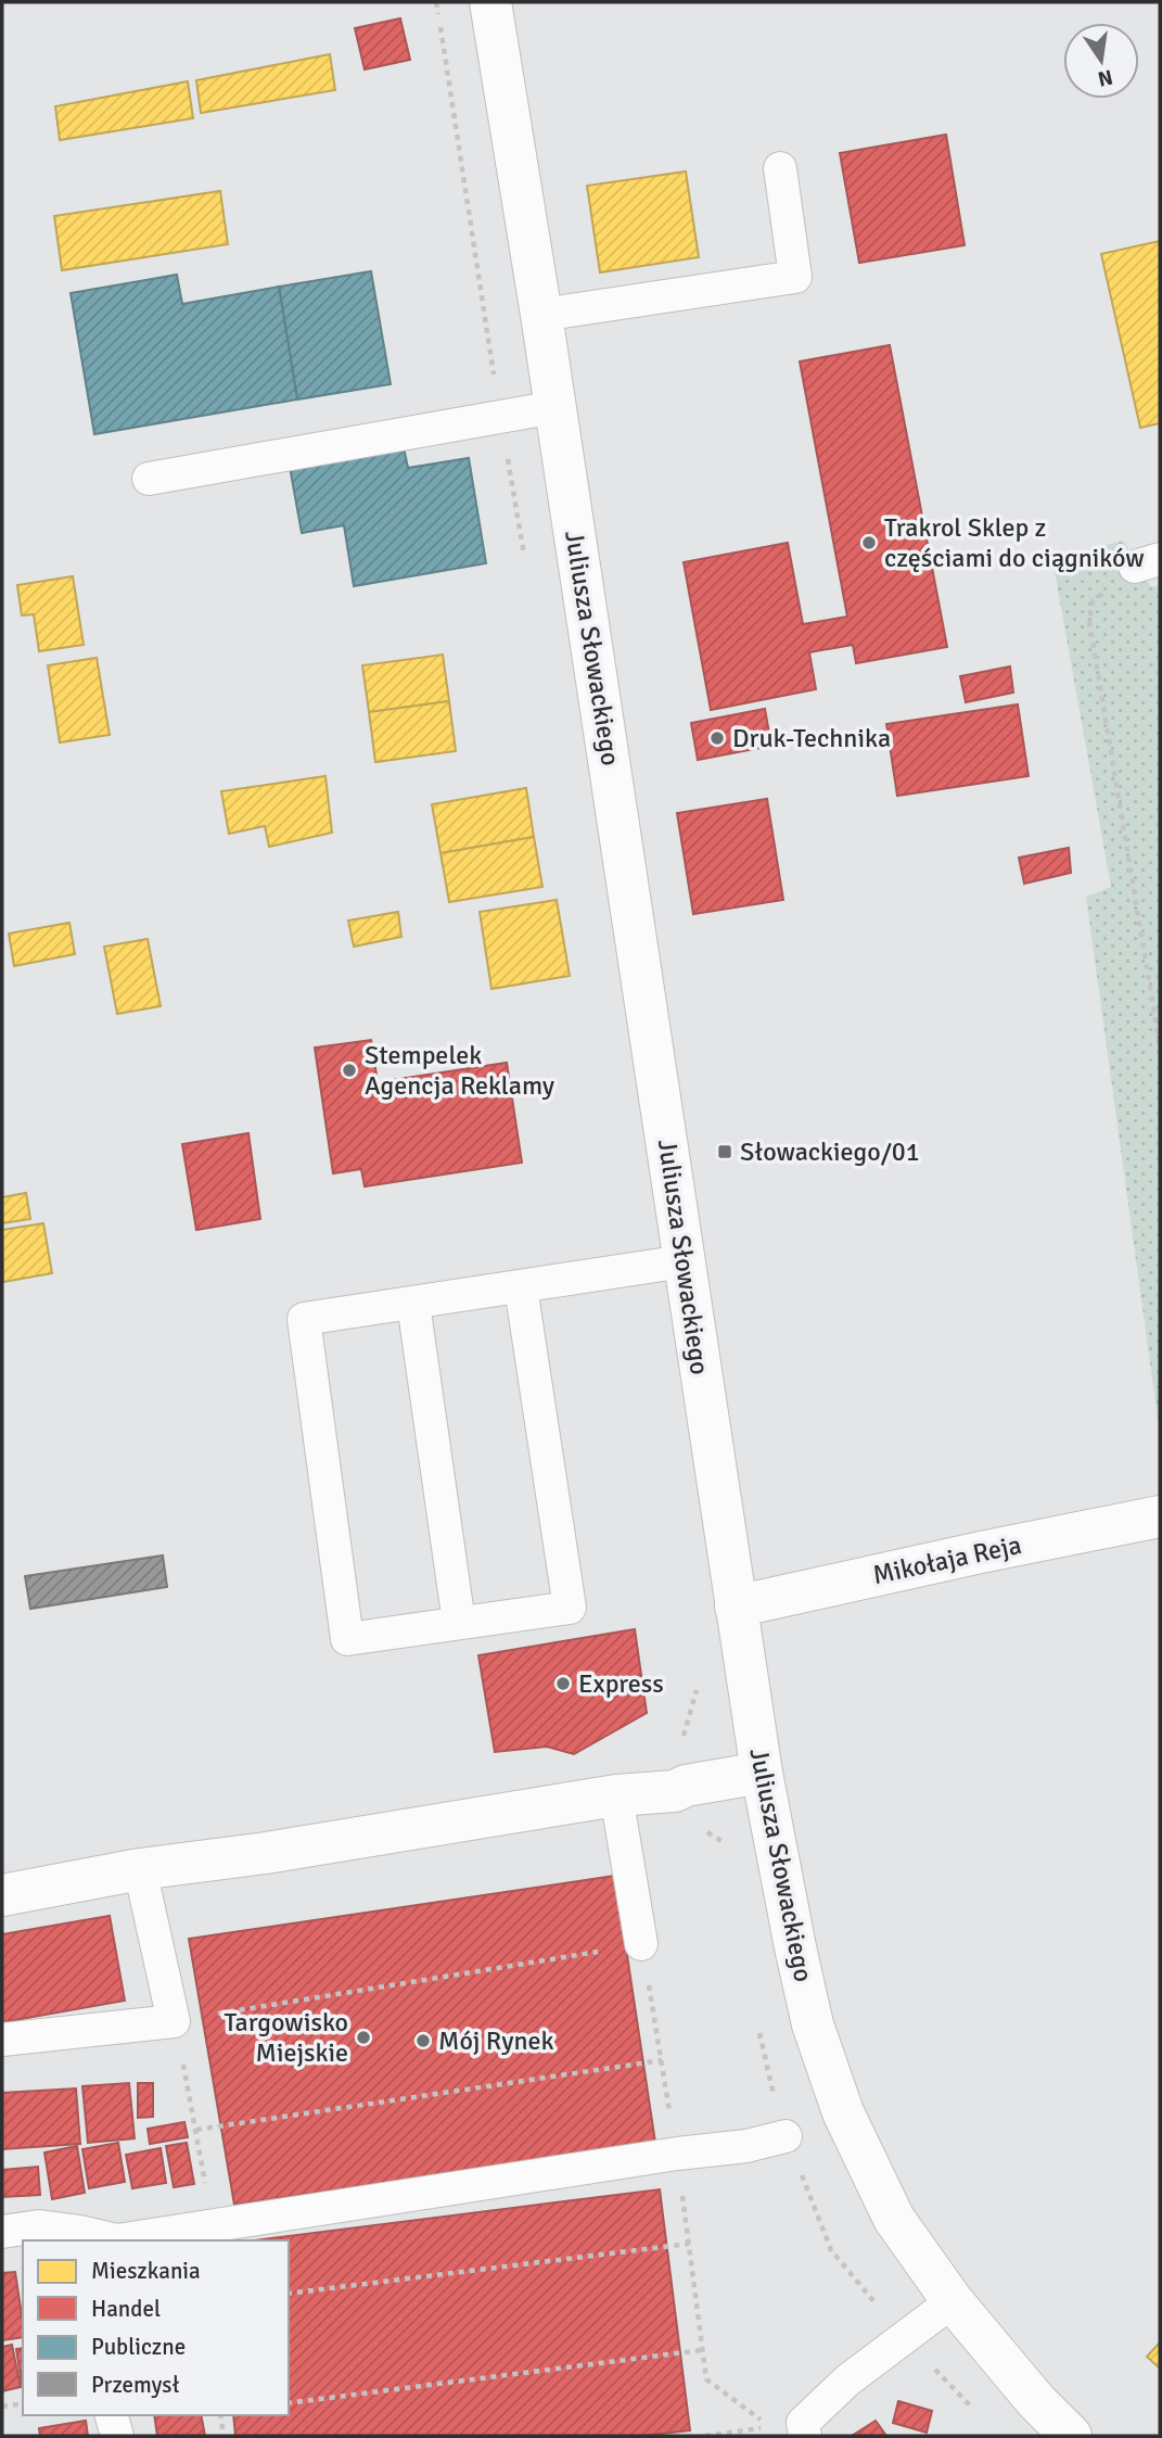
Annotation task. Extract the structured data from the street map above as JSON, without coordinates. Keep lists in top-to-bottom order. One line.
{"streets":{"street":["Juliusza Słowackiego","Mikołaja Reja"]},"crossings":[["Juliusza Słowackiego","Mikołaja Reja"]],"places":{"other":["Trakrol Sklep z częściami do ciągników","Druk-Technika","Stempelek Agencja Reklamy","Express","Targowisko Miejskie","Mój Rynek"],"transit":["Słowackiego/01"]},"legend":["Mieszkania","Handel","Publiczne","Przemysł"],"north":"bottom"}
